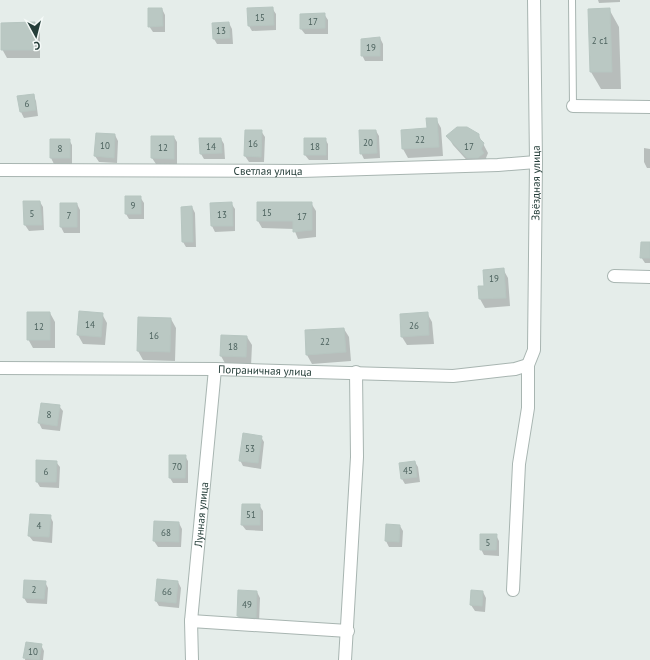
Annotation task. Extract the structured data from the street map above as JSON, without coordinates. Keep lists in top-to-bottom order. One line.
{"streets":{"street":["Светлая улица","Звёздная улица","Пограничная улица","Лунная улица"]},"crossings":[["Светлая улица","Звёздная улица"],["Звёздная улица","Пограничная улица"],["Пограничная улица","Лунная улица"]],"house_numbers":["15","17","13","2 с1","19","6","22","20","16","10","14","18","17","12","8","9","15","5","13","7","17","19","14","26","12","16","22","18","8","53","70","45","6","51","4","68","5","2","66","49","10"],"north":"bottom"}
